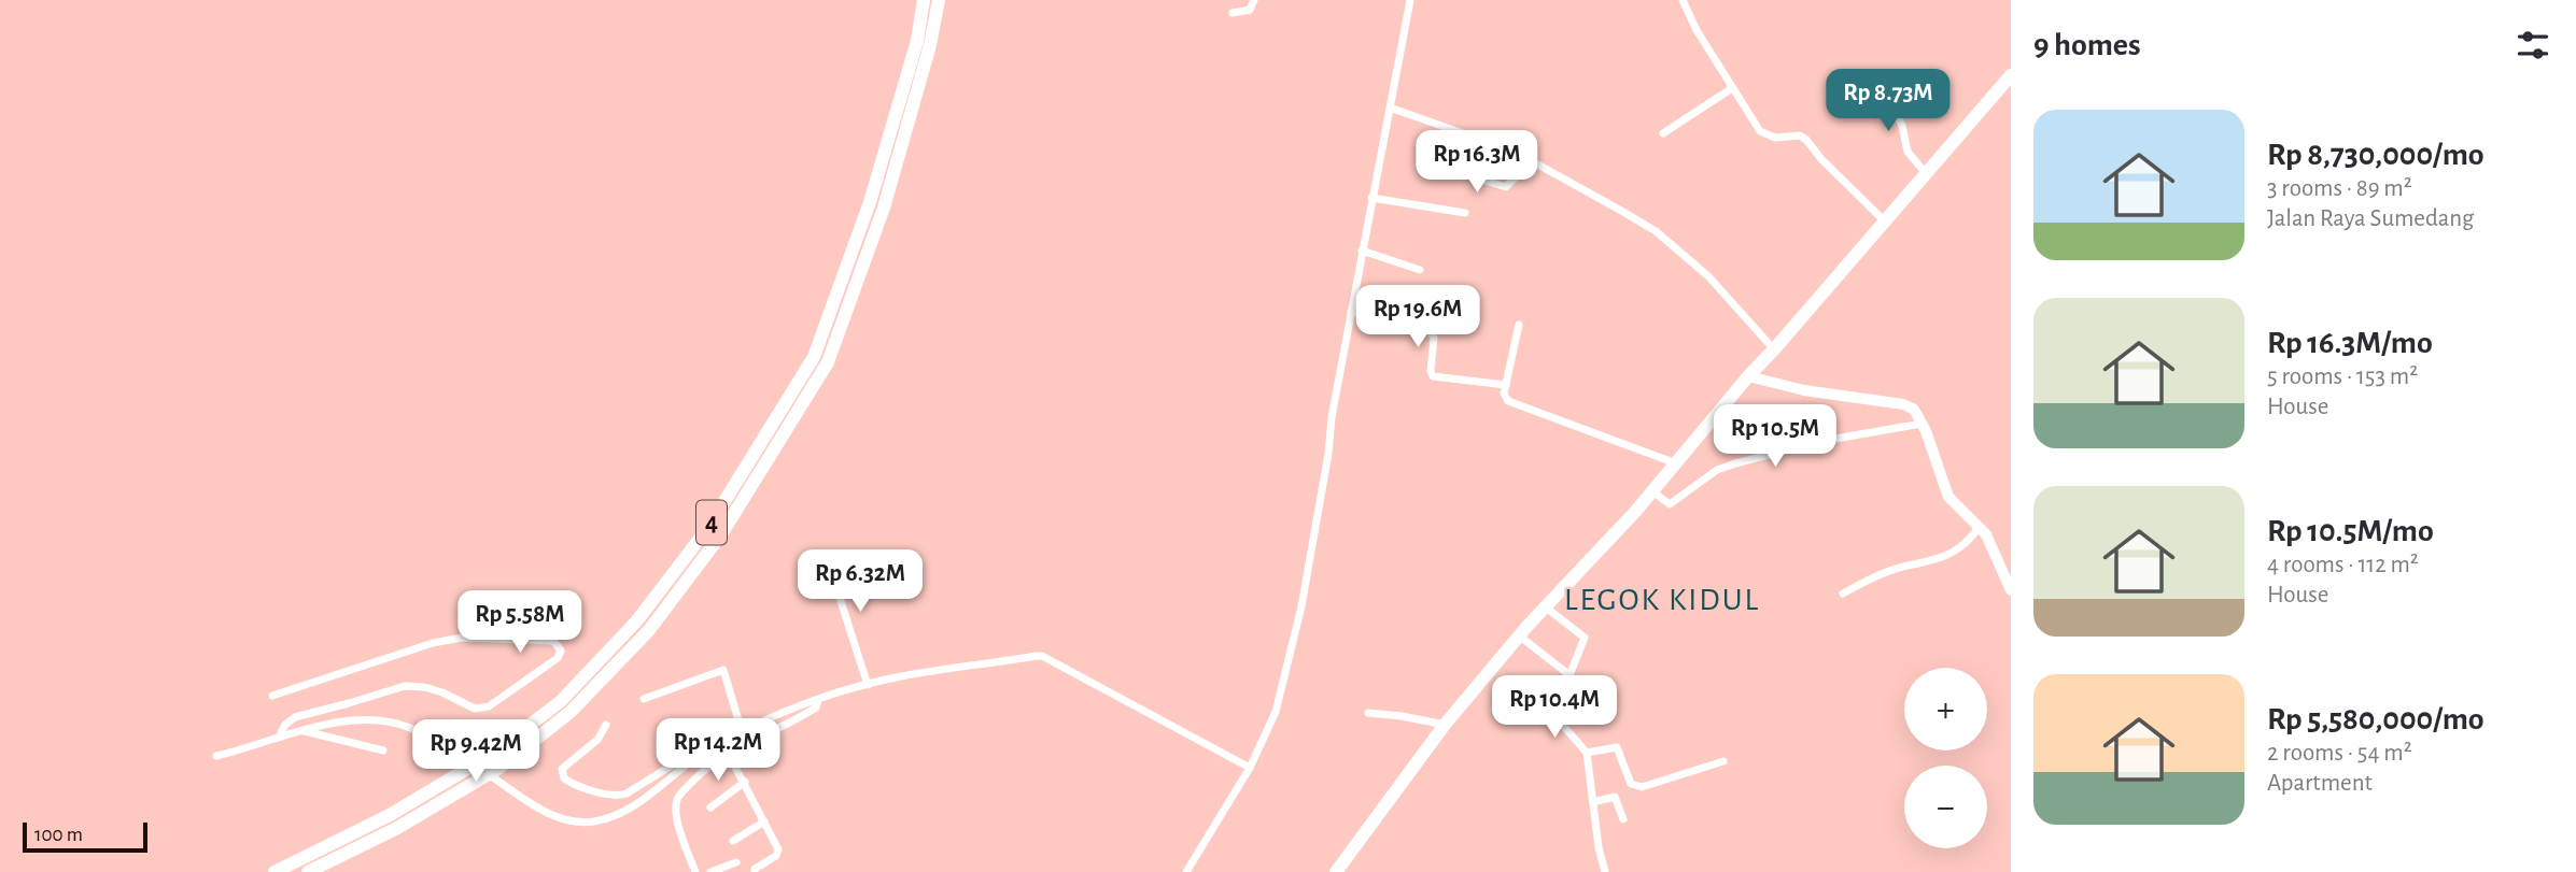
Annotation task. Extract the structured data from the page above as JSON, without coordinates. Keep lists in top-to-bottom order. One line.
{"streets":{"highway":["4"]},"districts":["LEGOK KIDUL"],"scale_bar":"100 m","page":{"heading":"9 homes","price":["Rp 8.73M","Rp 16.3M","Rp 19.6M","Rp 10.5M","Rp 6.32M","Rp 5.58M","Rp 10.4M","Rp 14.2M","Rp 9.42M"],"list":[{"name":"Rp 8,730,000/mo","note":"3 rooms · 89 m² · Jalan Raya Sumedang"},{"name":"Rp 16.3M/mo","note":"5 rooms · 153 m² · House"},{"name":"Rp 10.5M/mo","note":"4 rooms · 112 m² · House"},{"name":"Rp 5,580,000/mo","note":"2 rooms · 54 m² · Apartment"}],"map_buttons":["+","−"],"scale":"100 m"}}
